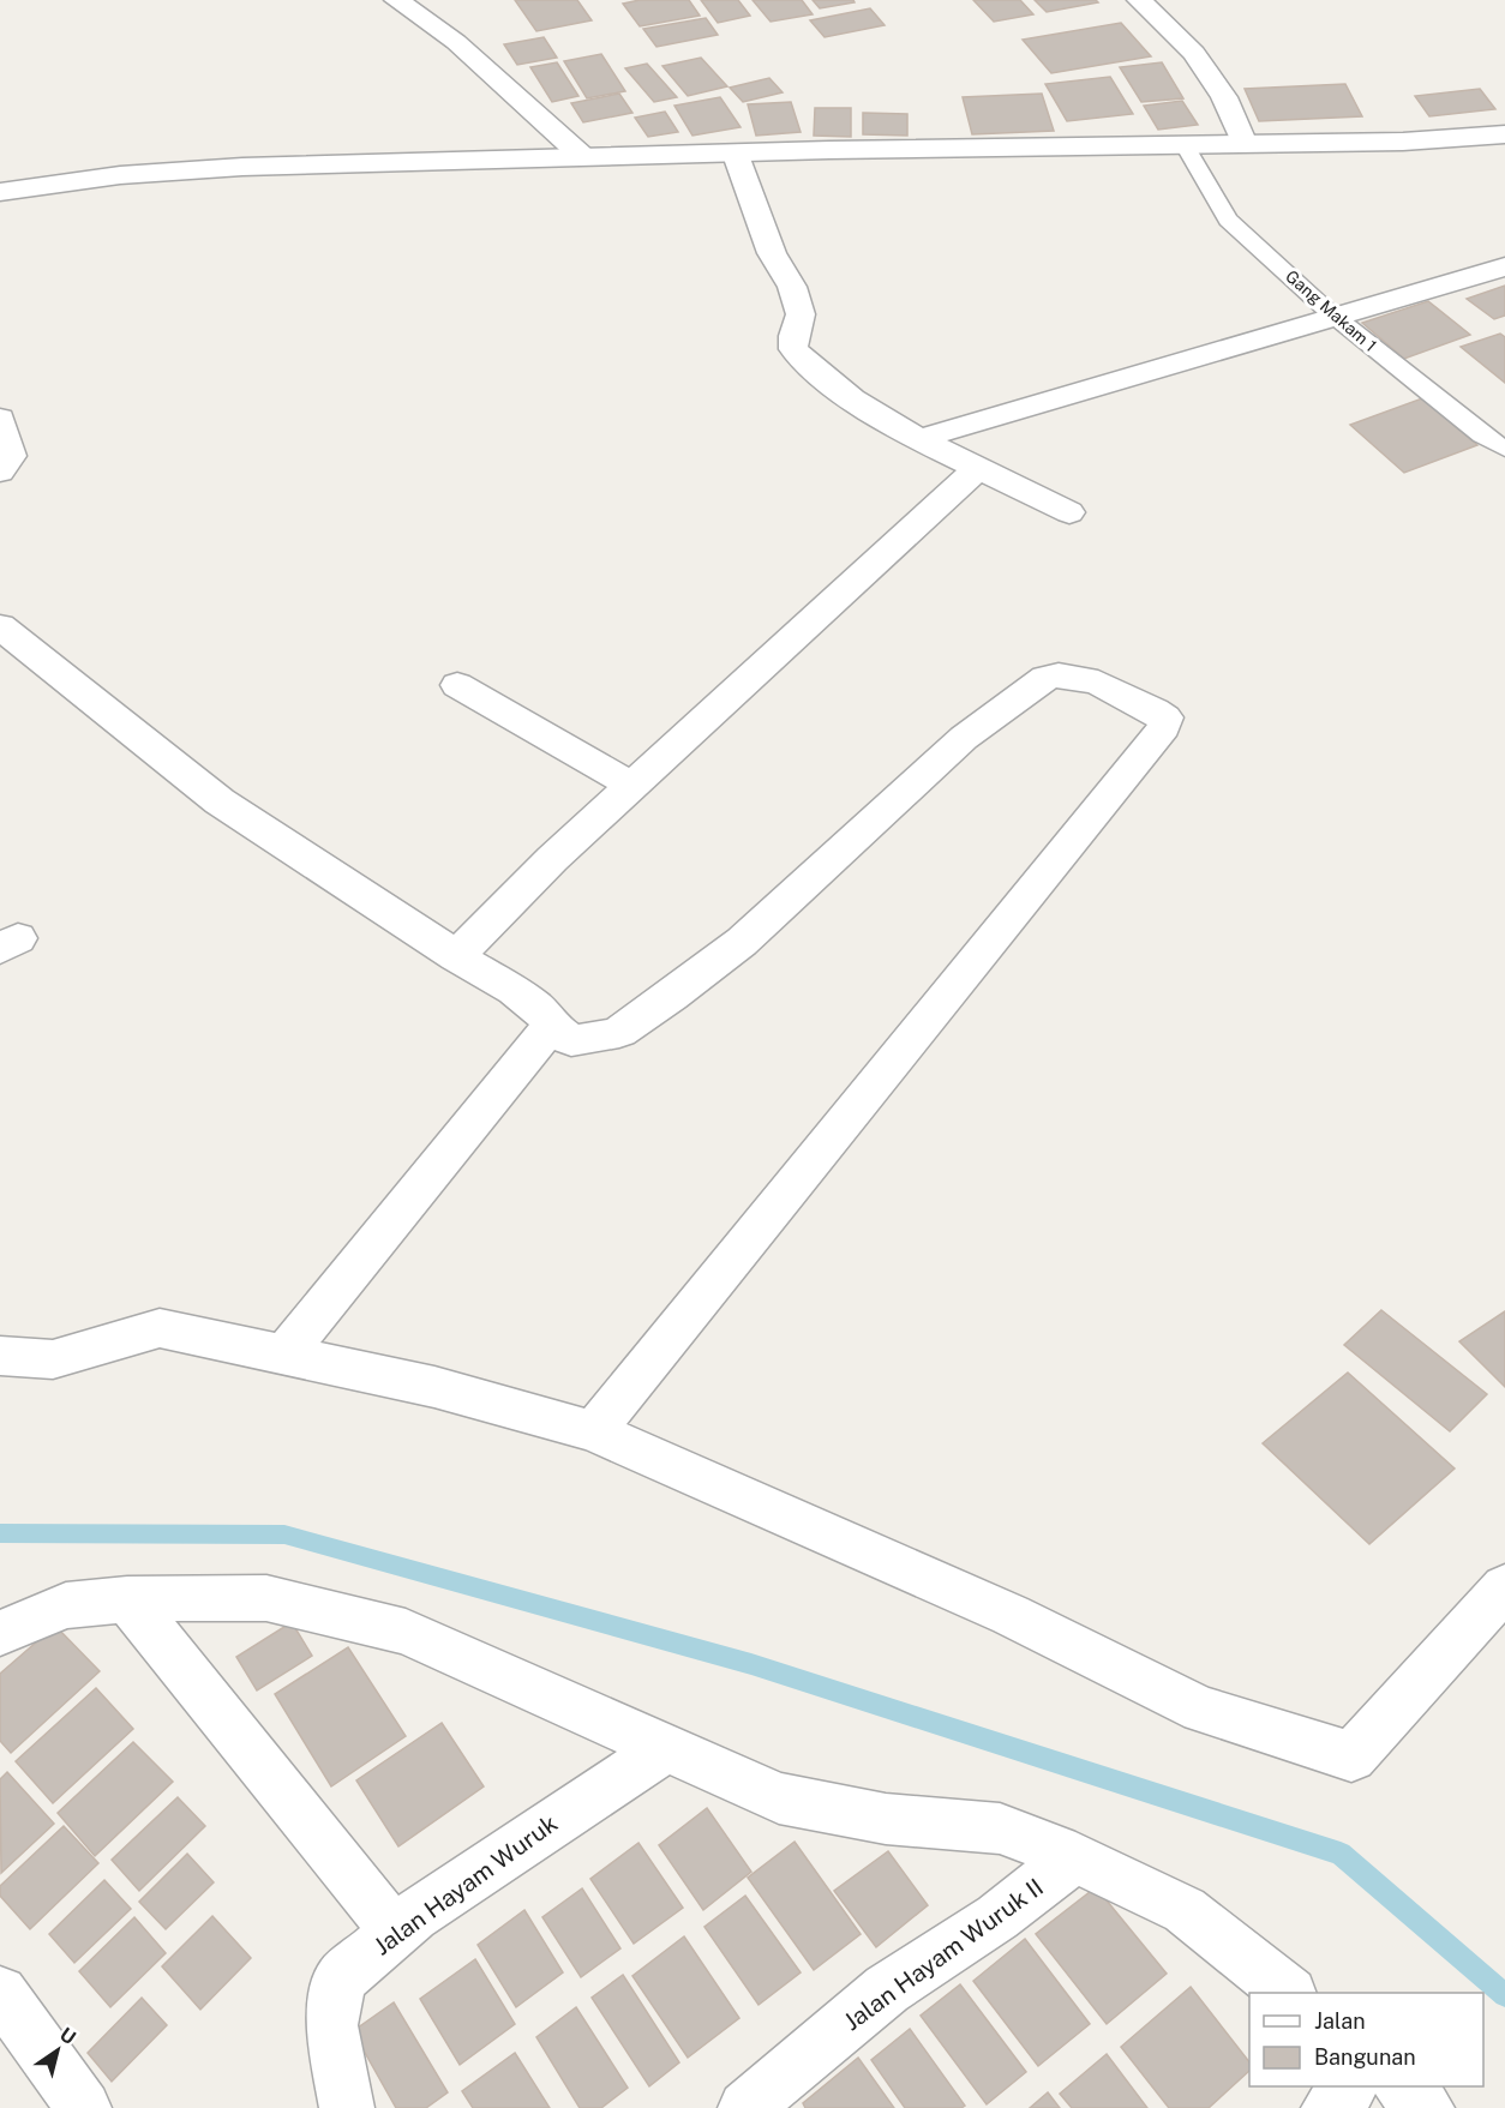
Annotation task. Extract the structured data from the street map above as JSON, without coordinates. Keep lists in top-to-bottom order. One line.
{"streets":{"street":["Jalan Hayam Wuruk","Jalan Hayam Wuruk II"],"lane":["Gang Makam 1"]},"legend":["Jalan","Bangunan"],"north":"top right"}
